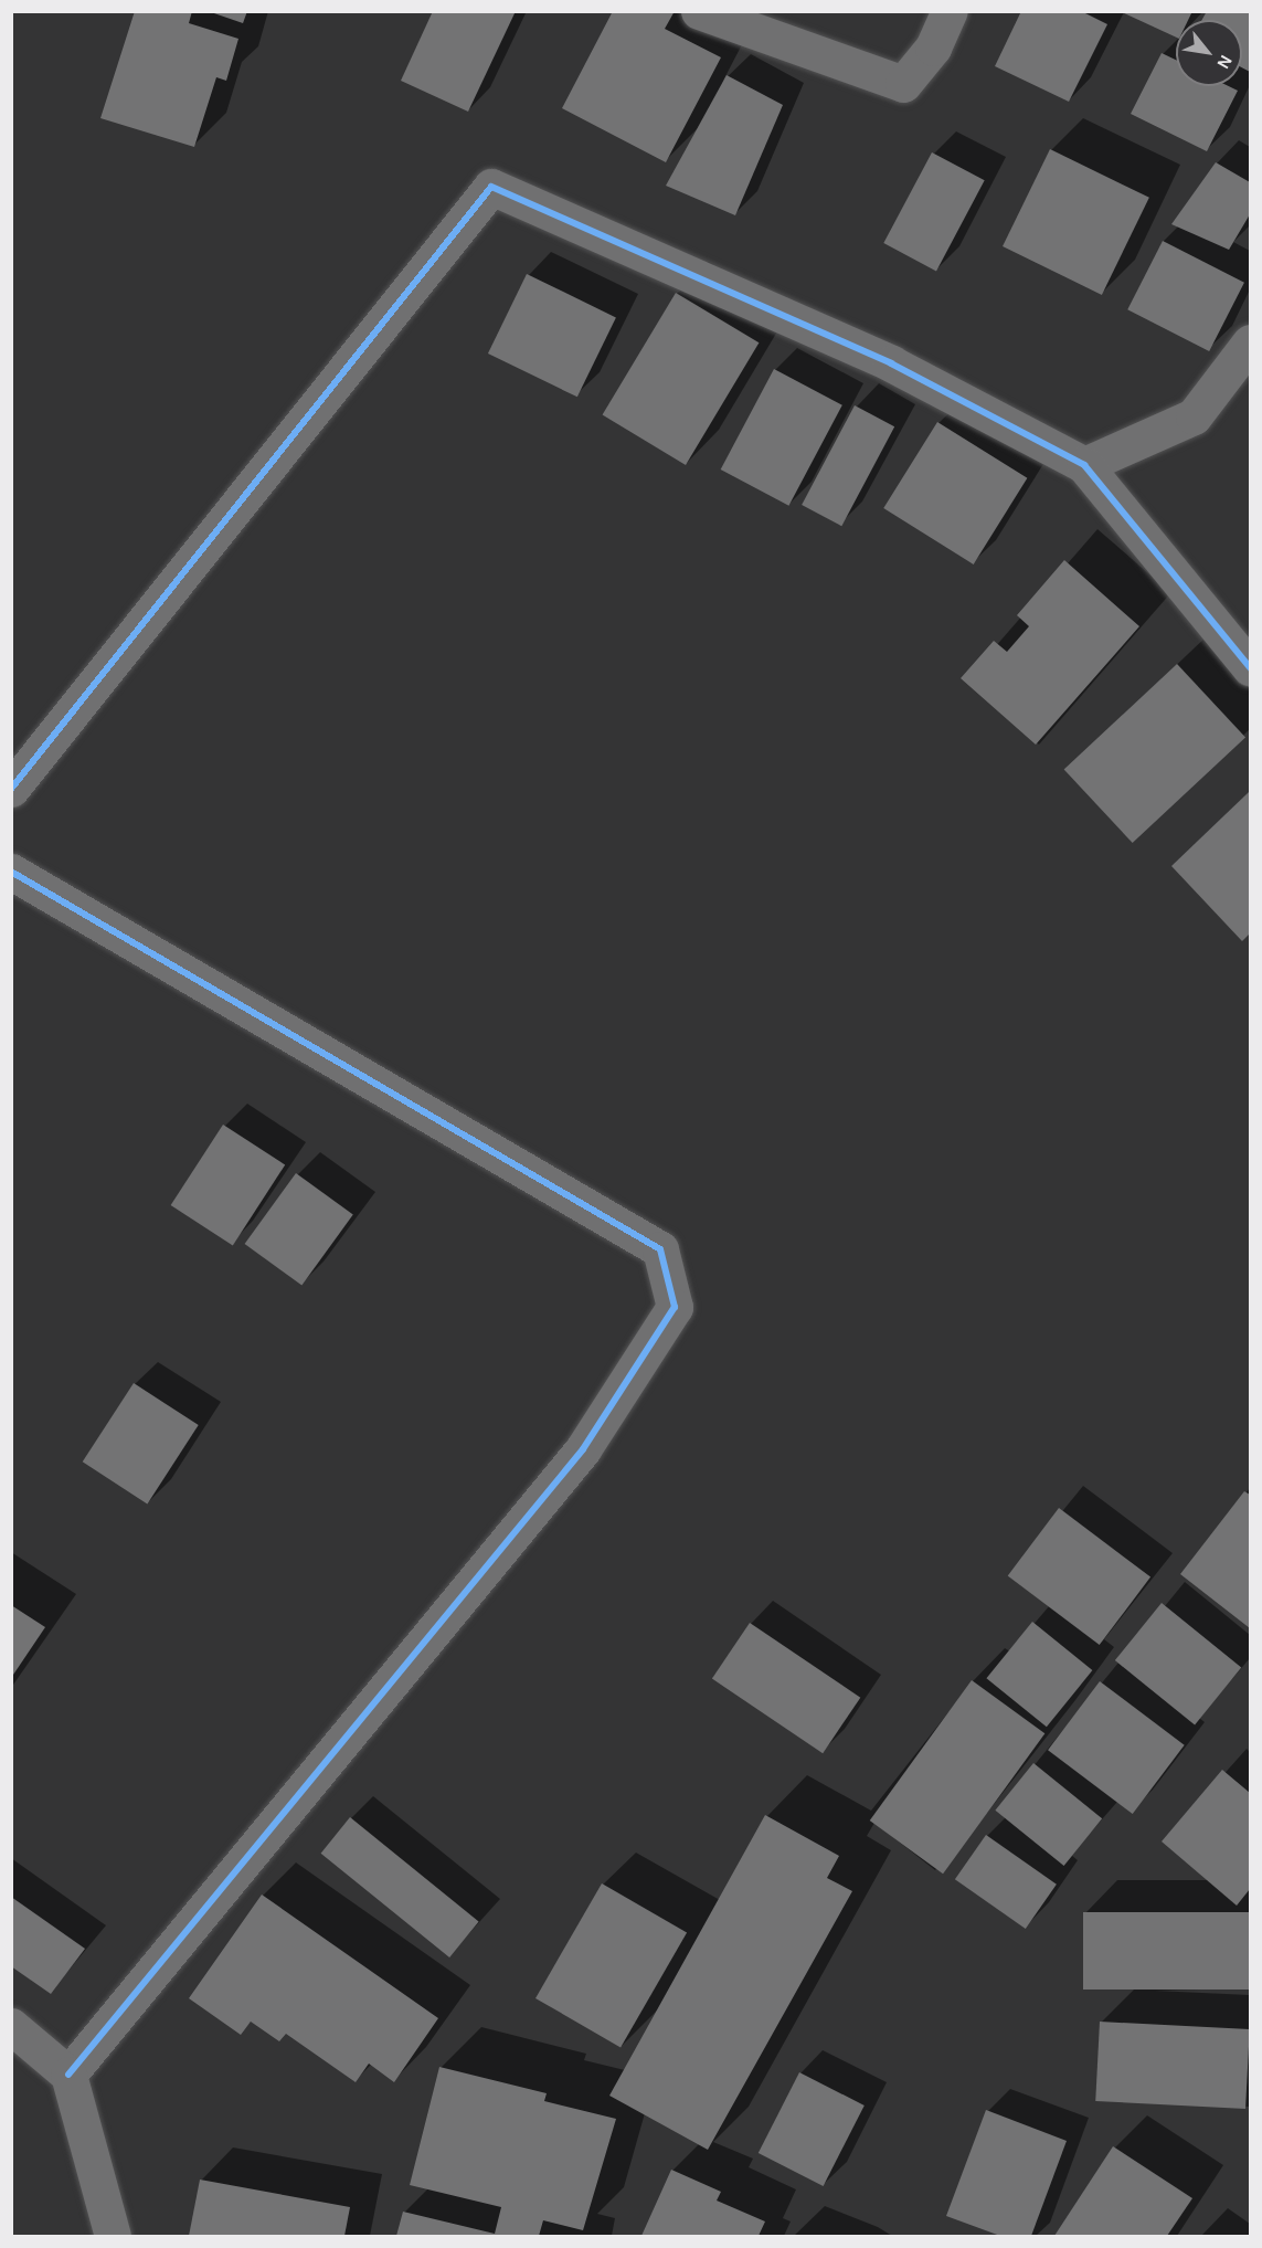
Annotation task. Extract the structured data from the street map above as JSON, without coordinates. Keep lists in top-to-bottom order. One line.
{"north":"bottom right"}
